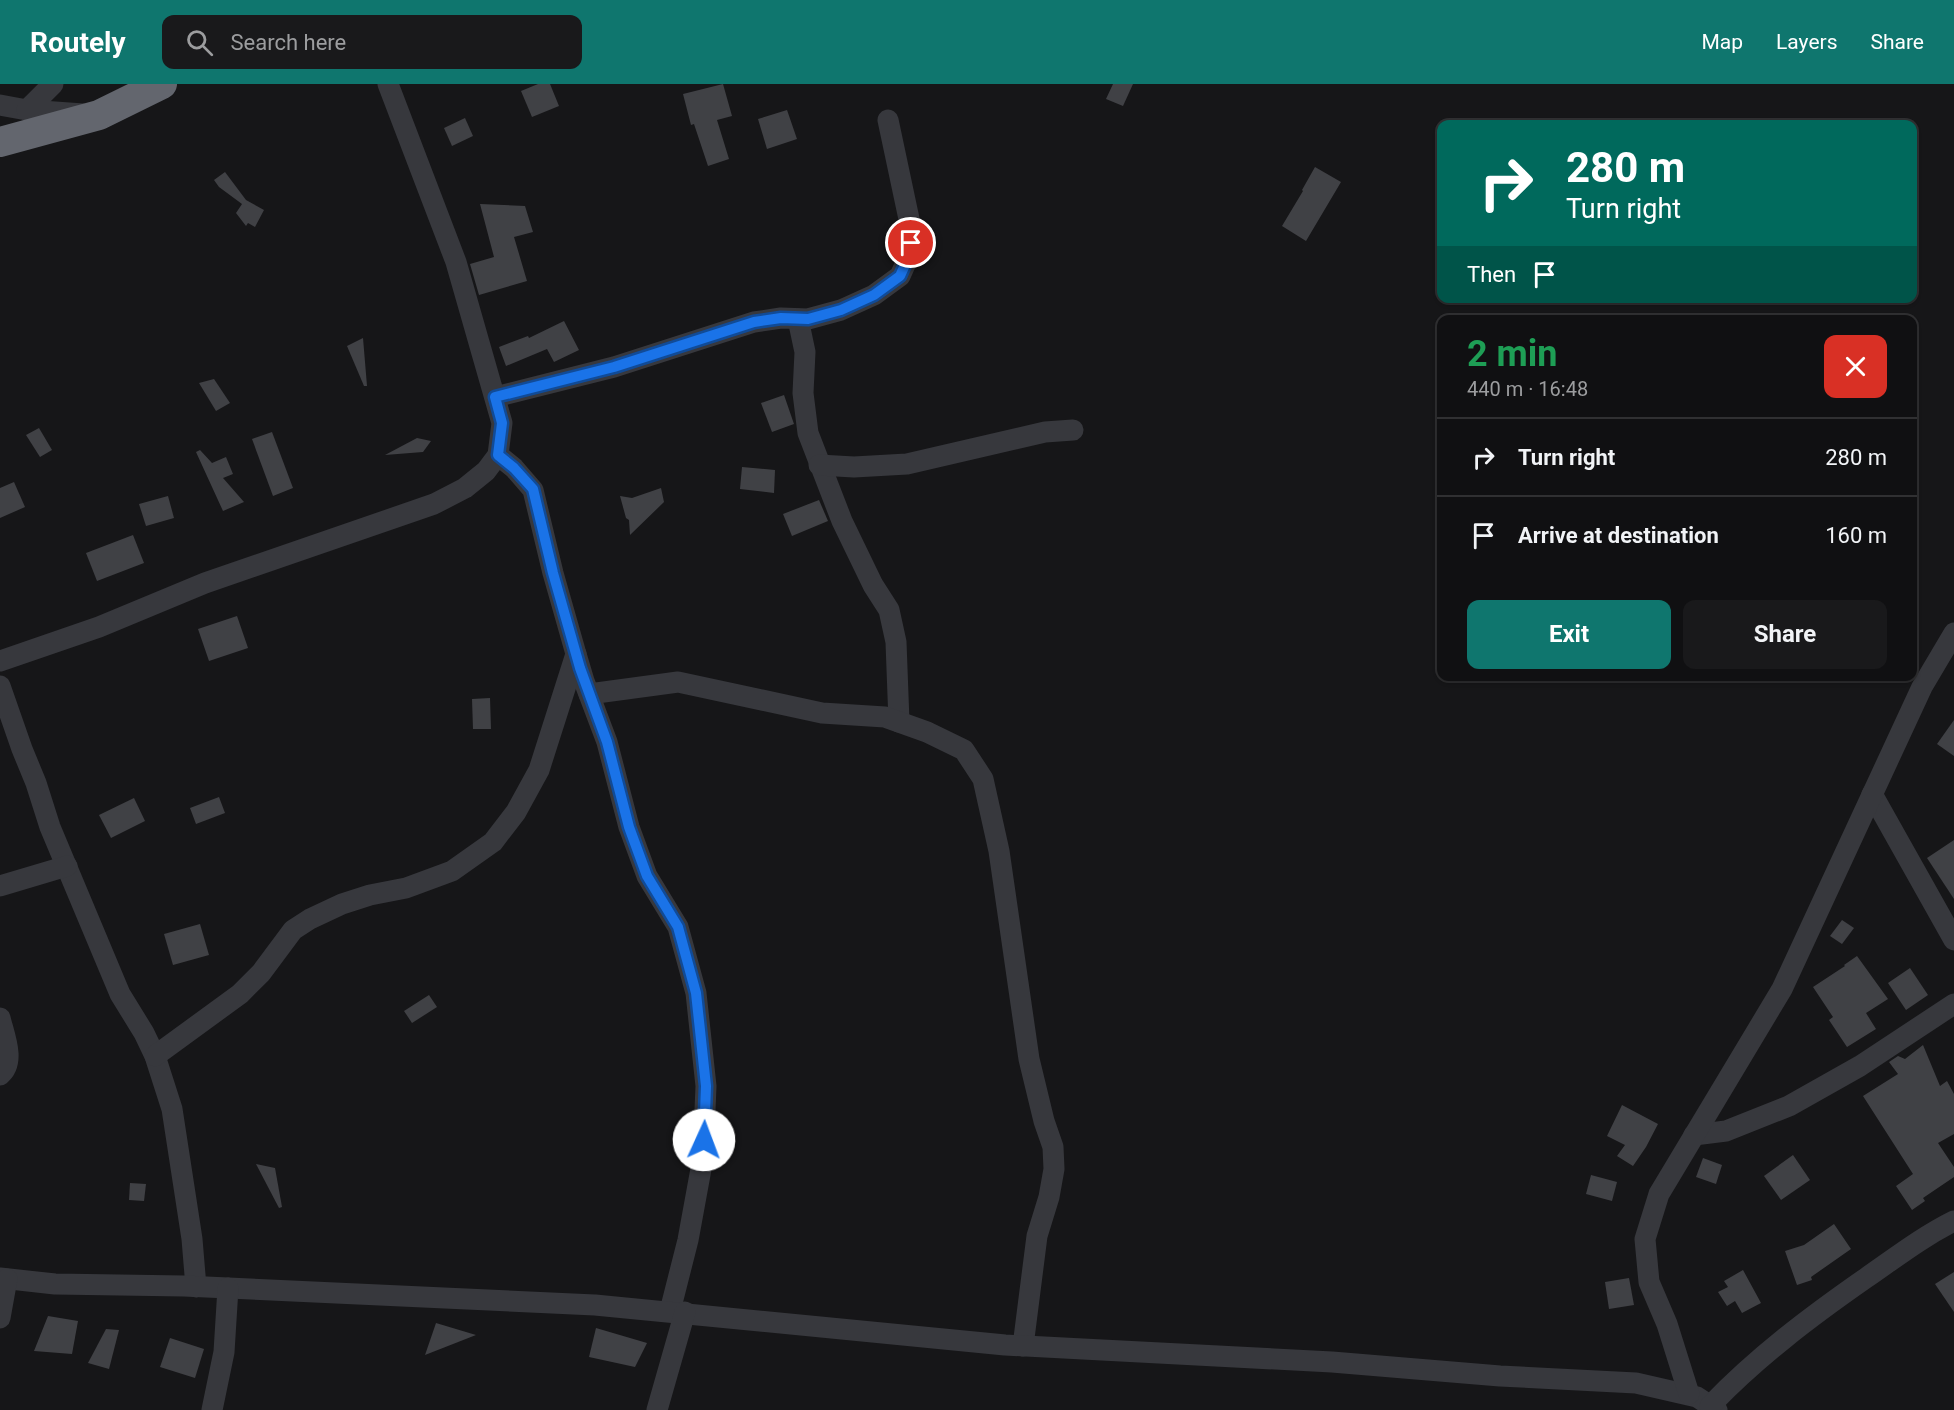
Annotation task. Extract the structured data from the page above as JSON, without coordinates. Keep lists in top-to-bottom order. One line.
{"page":{"header":"Routely","search":"Search here","nav":["Map","Layers","Share"],"turn":["280 m","Turn right"],"then":"Then","heading":["2 min","440 m · 16:48"],"list":[{"name":"Turn right","value":"280 m"},{"name":"Arrive at destination","value":"160 m"}],"buttons":["Exit","Share"]}}
